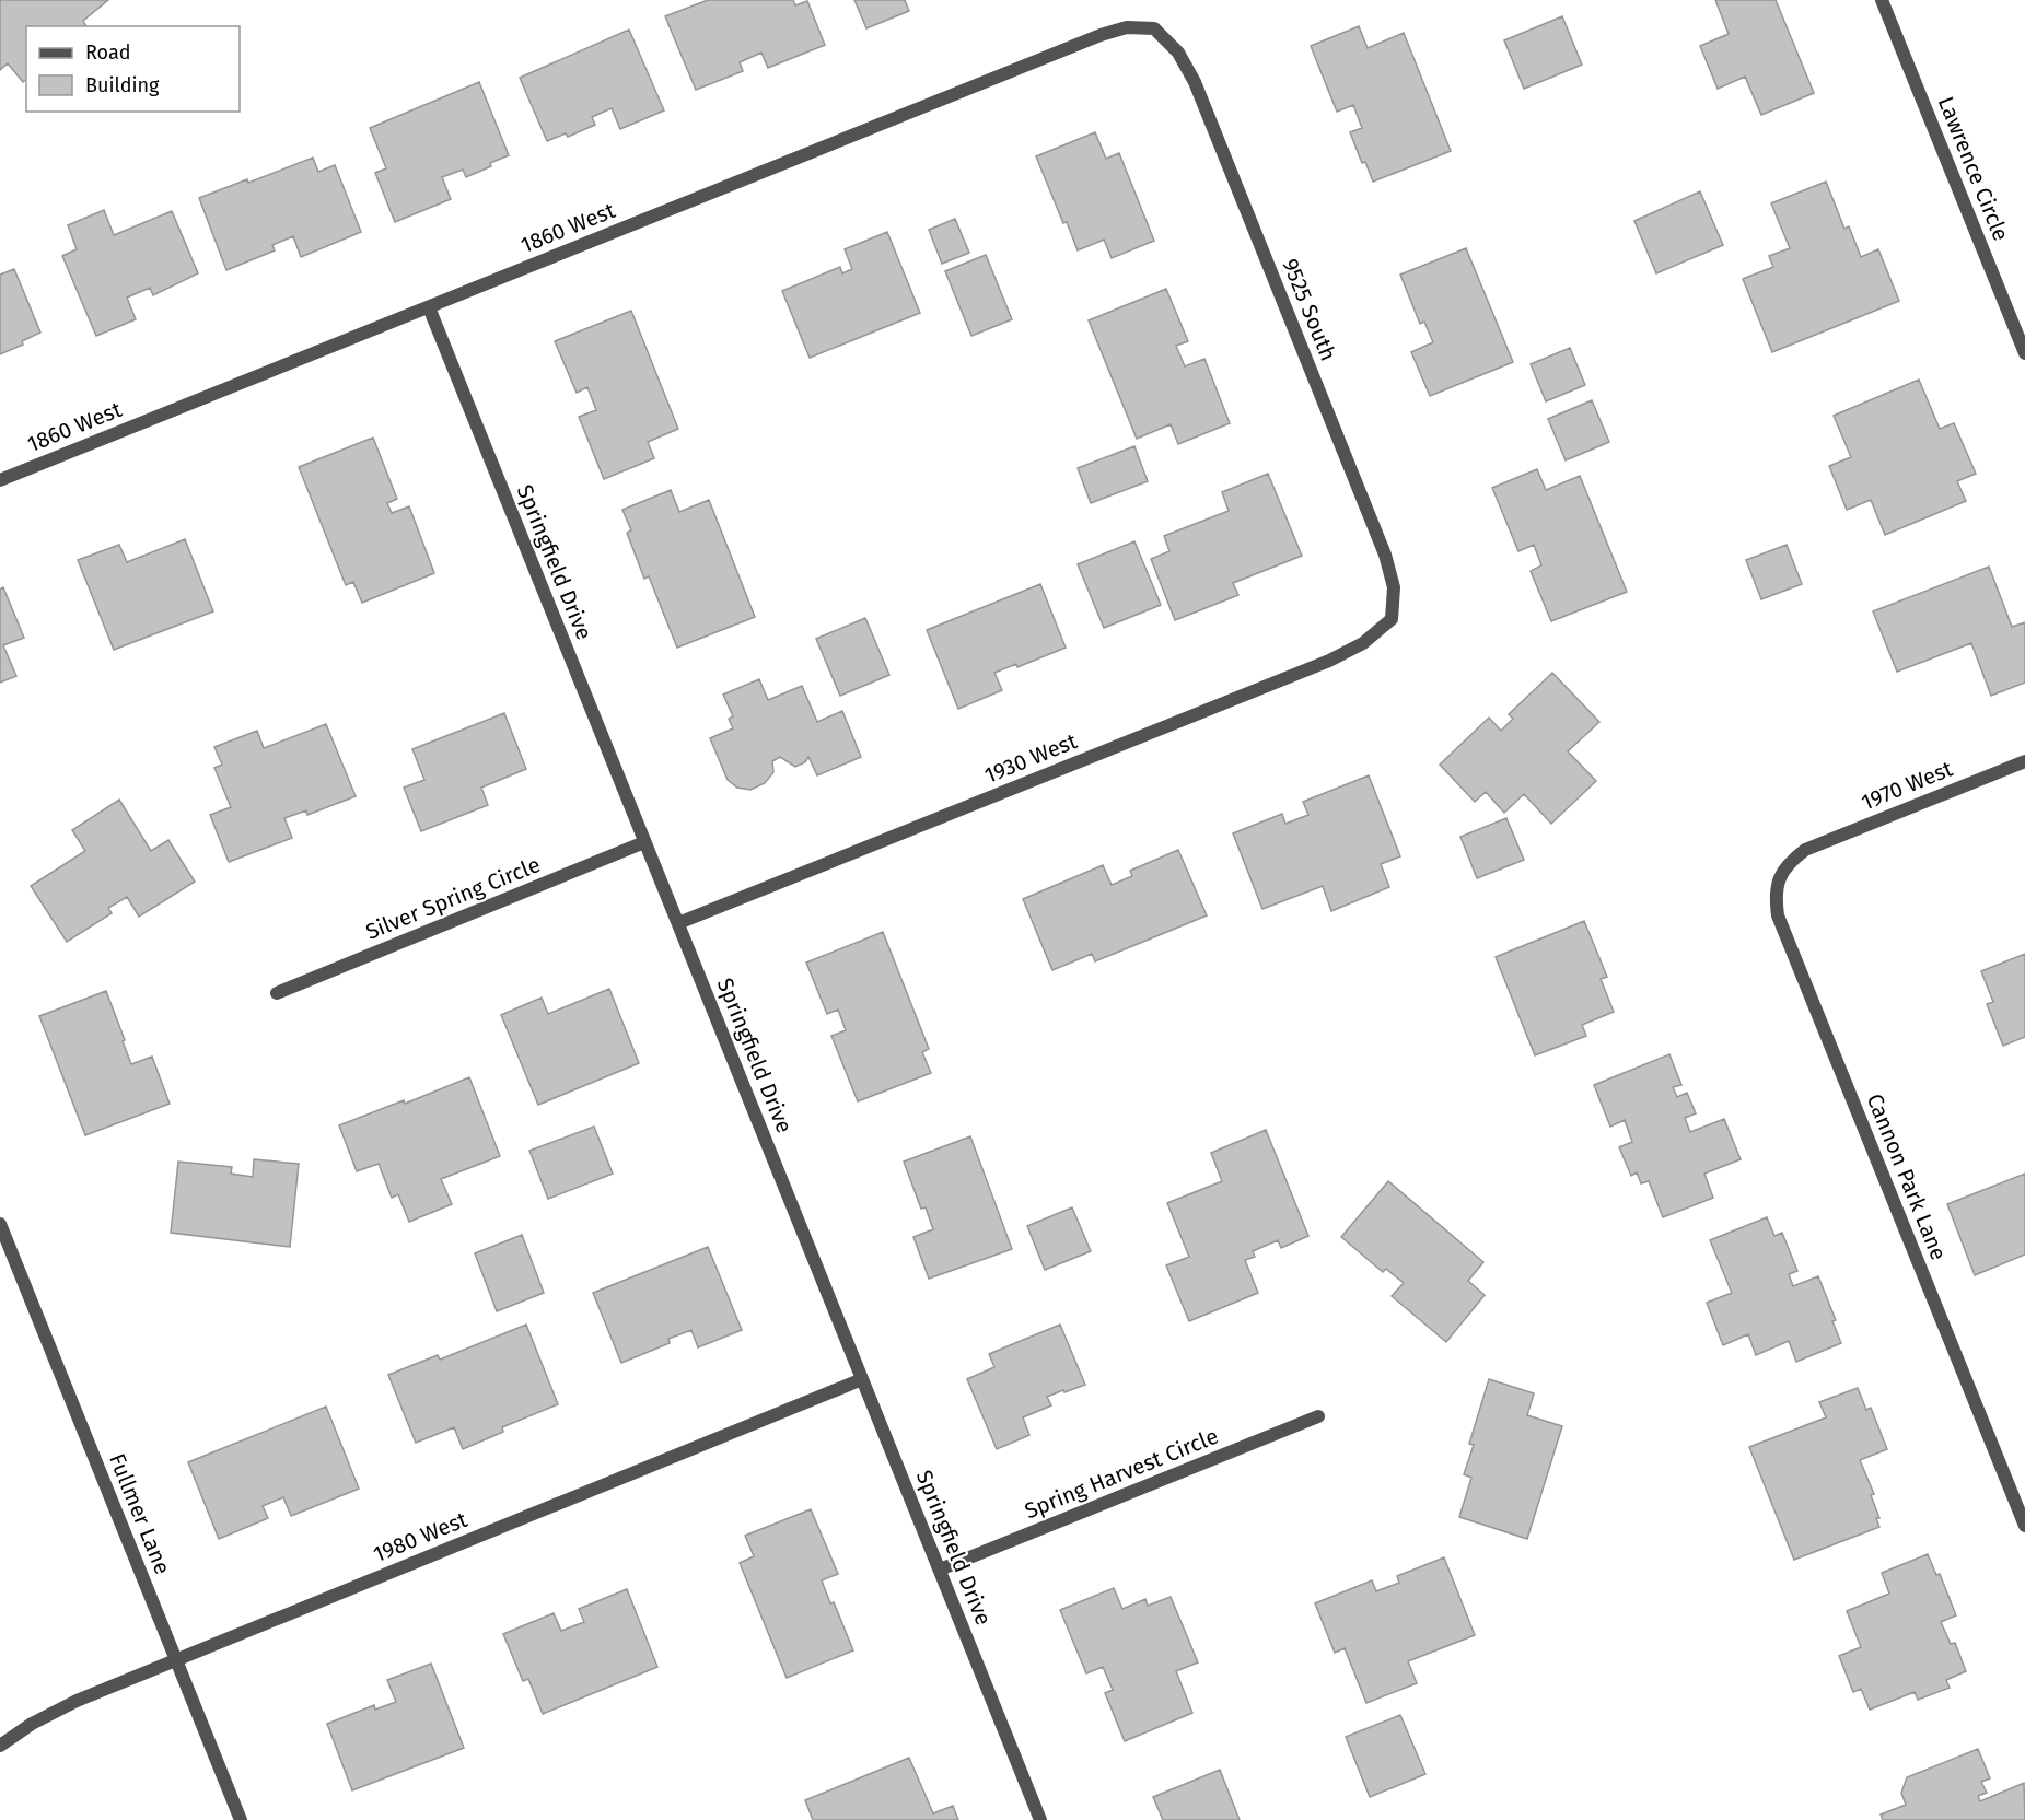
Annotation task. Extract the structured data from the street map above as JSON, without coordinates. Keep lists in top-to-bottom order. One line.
{"streets":{"street":["Lawrence Circle","1860 West","9525 South","Springfield Drive","1930 West","1970 West","Silver Spring Circle","Cannon Park Lane","Spring Harvest Circle","Fullmer Lane","1980 West"]},"crossings":[["1860 West","9525 South"],["1860 West","Springfield Drive"],["9525 South","1930 West"],["Springfield Drive","1930 West"],["Springfield Drive","Silver Spring Circle"],["Springfield Drive","Spring Harvest Circle"],["Springfield Drive","1980 West"],["1970 West","Cannon Park Lane"],["Fullmer Lane","1980 West"]],"legend":["Road","Building"]}
